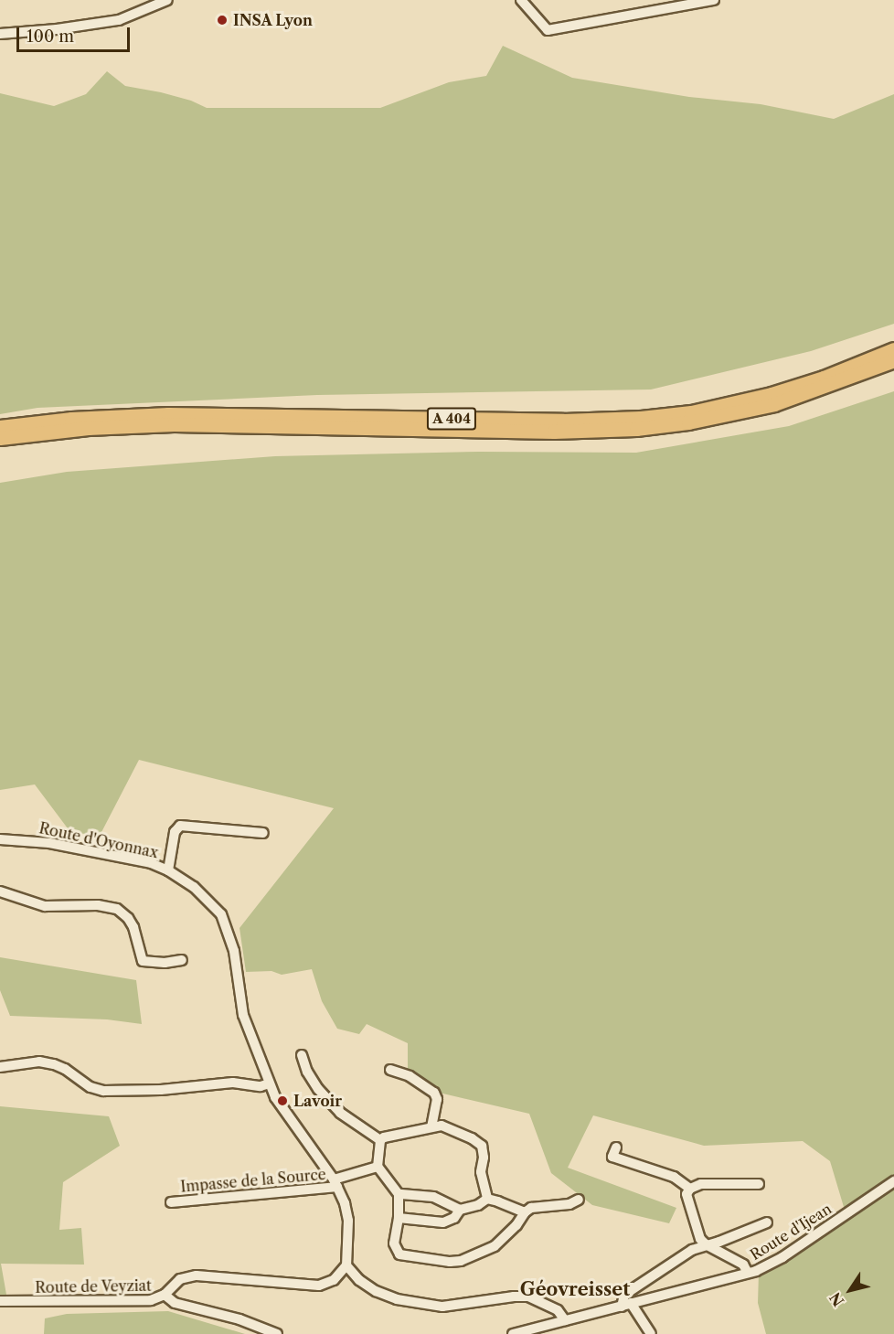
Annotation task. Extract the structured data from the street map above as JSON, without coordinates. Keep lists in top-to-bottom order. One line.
{"streets":{"highway":["A 404"],"street":["Route d'Oyonnax","Impasse de la Source","Route d'Ijean","Route de Veyziat"]},"crossings":[["Route d'Oyonnax","Impasse de la Source"]],"districts":["Géovreisset"],"places":["INSA Lyon","Lavoir"],"scale_bar":"100 m","north":"bottom left"}
